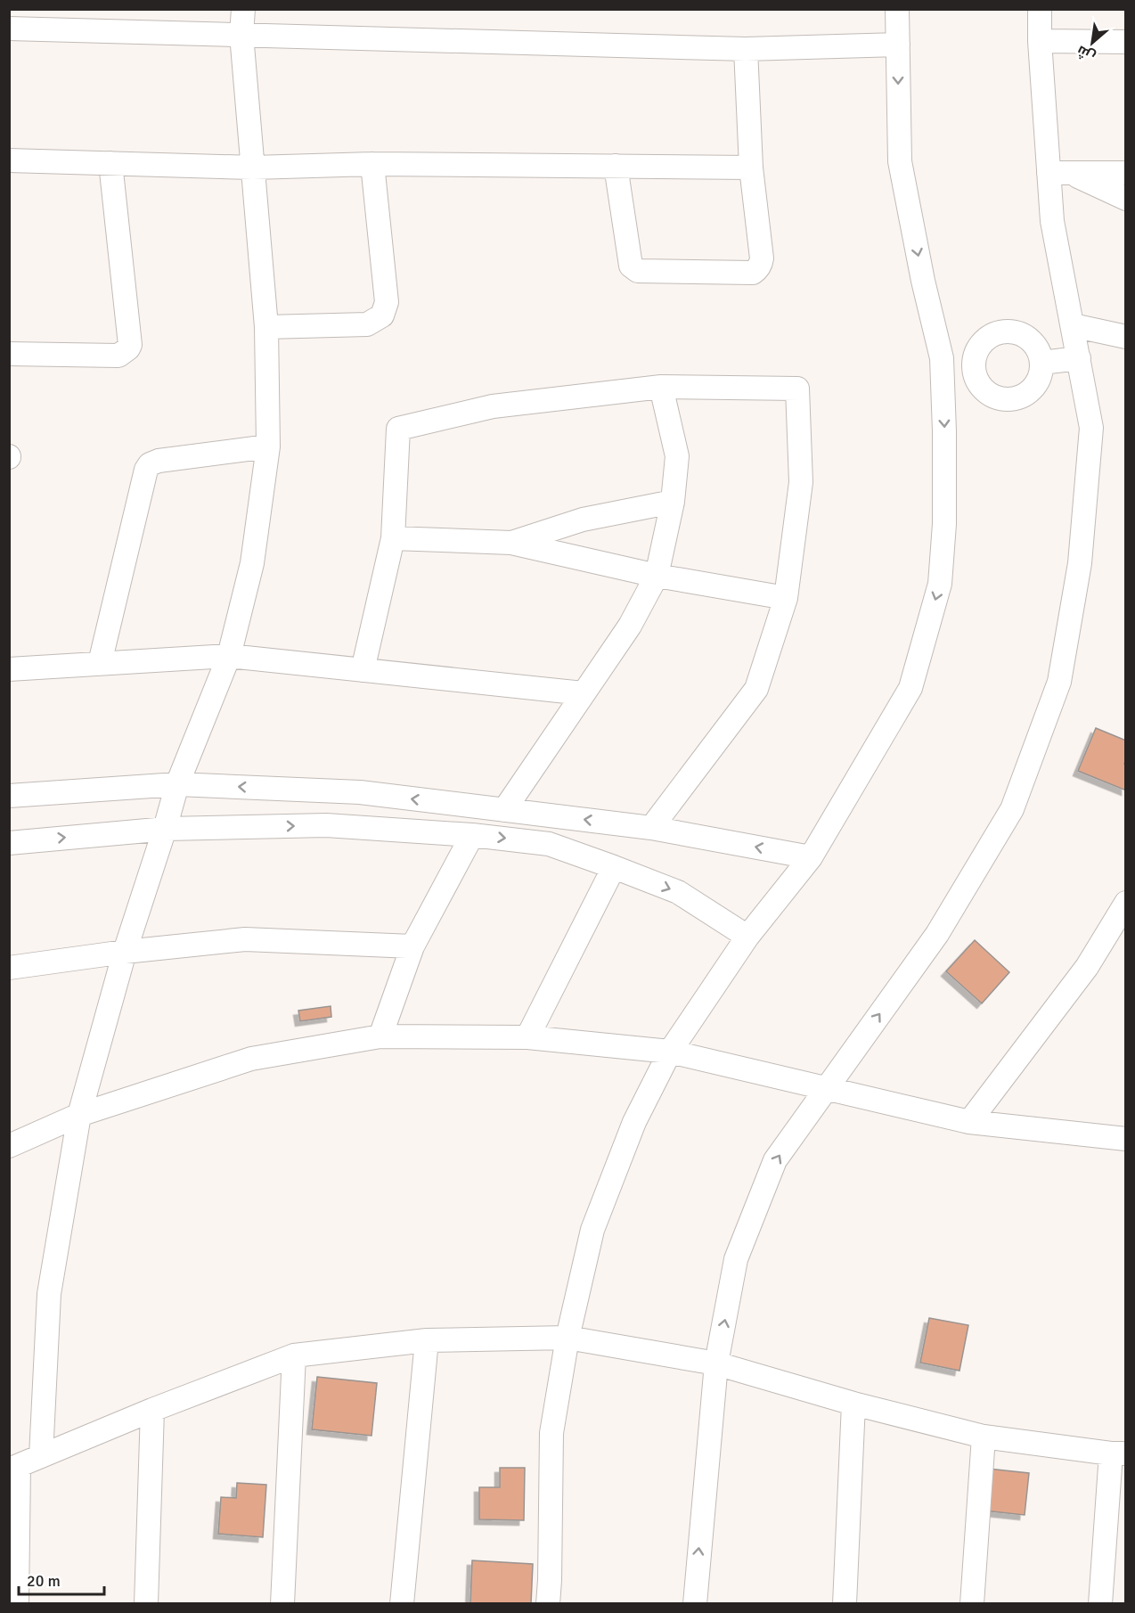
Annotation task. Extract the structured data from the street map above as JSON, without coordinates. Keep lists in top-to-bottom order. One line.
{"scale_bar":"20 m","north":"bottom left"}
